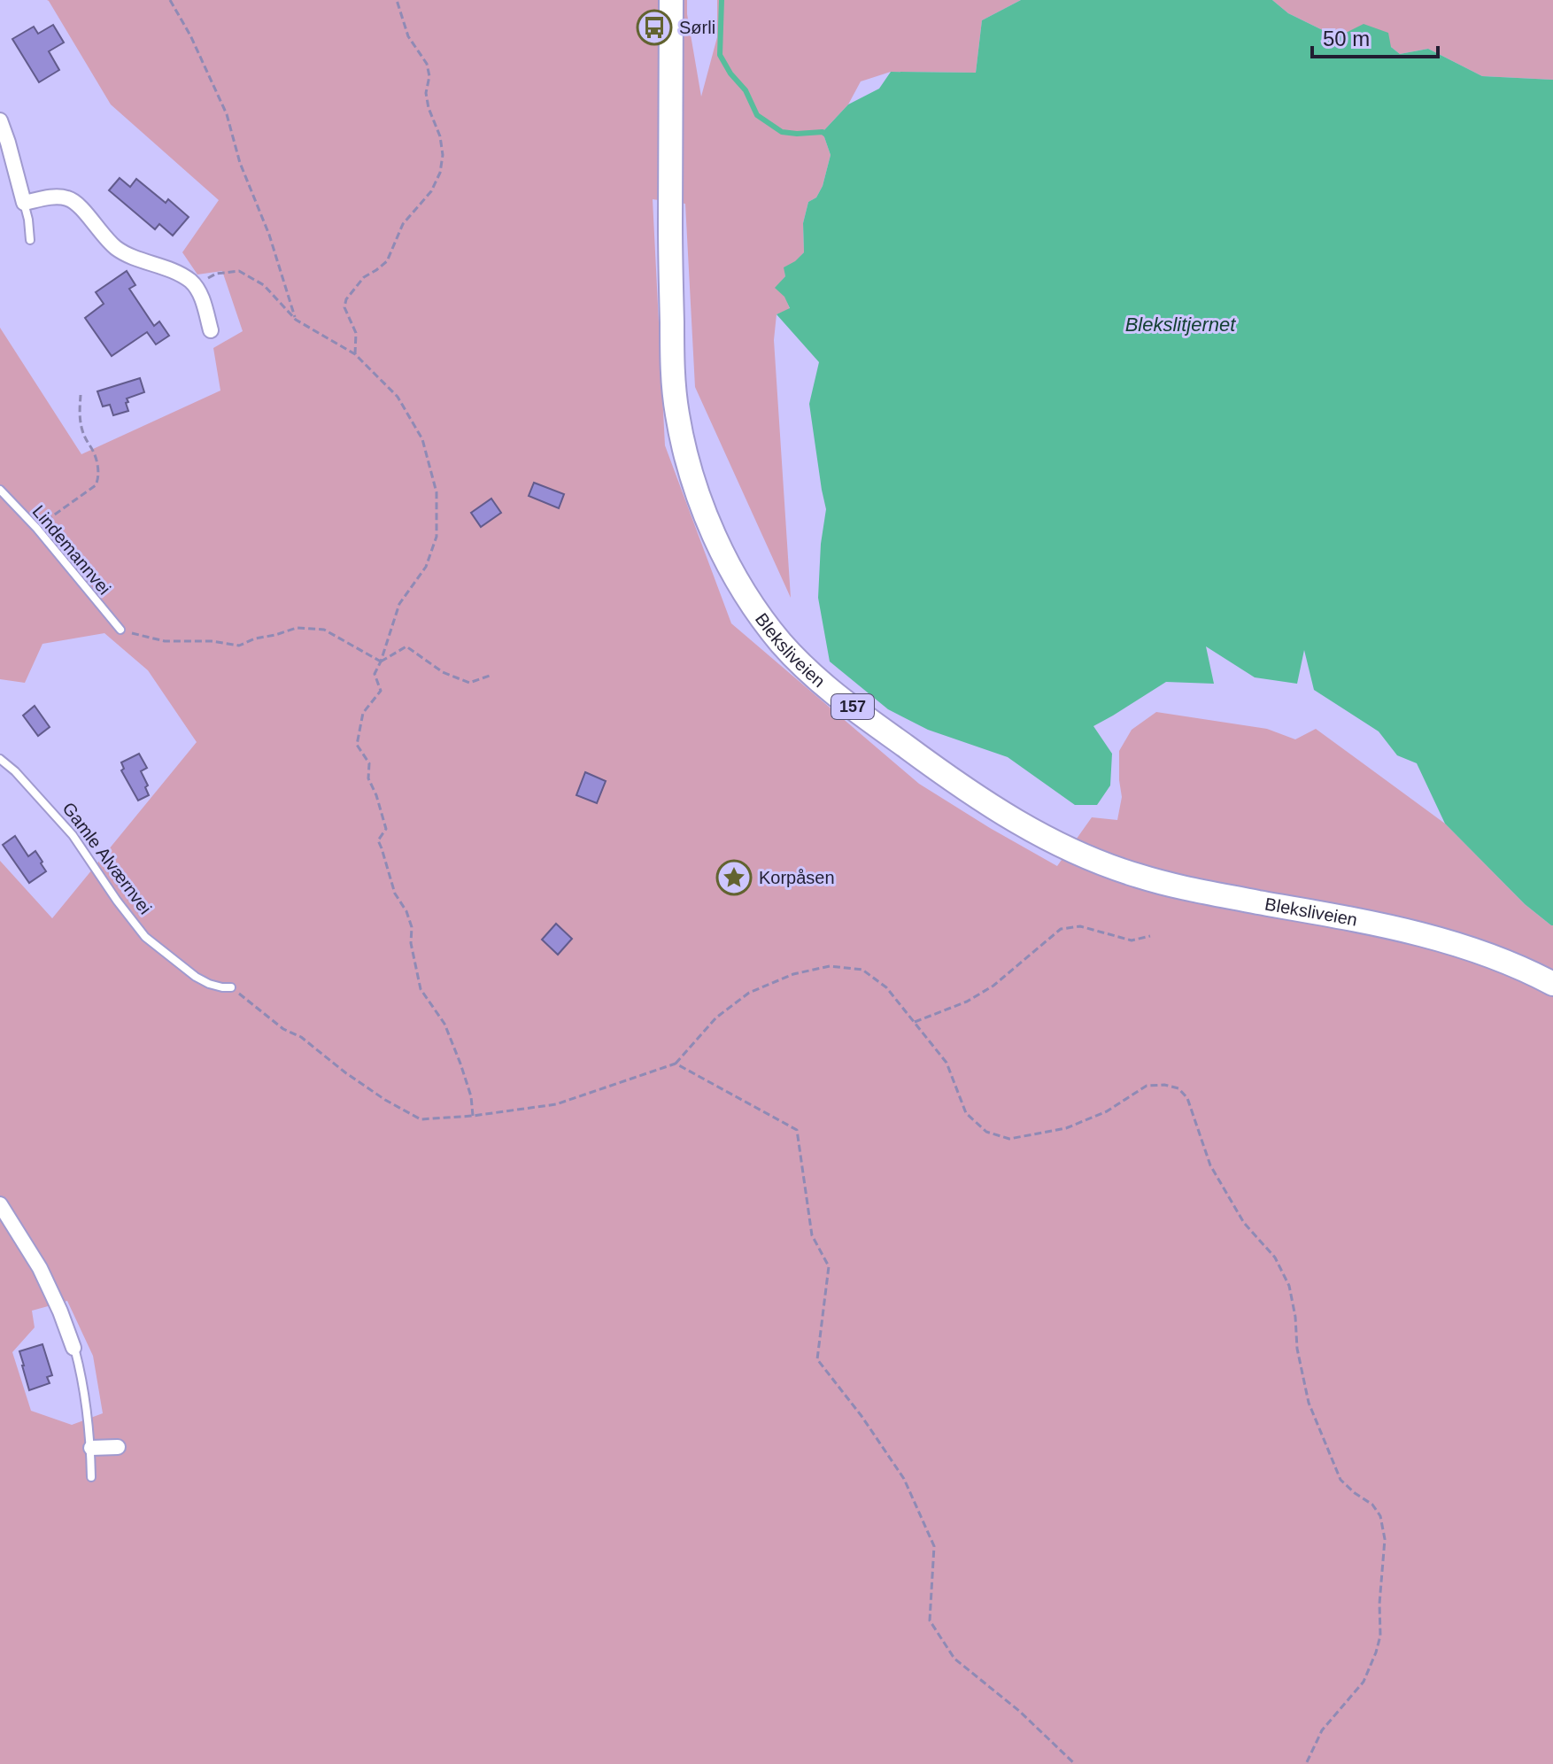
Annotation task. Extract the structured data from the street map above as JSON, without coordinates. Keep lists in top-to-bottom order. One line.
{"streets":{"main road":["Bleksliveien","157"],"lane":["Lindemannvei","Gamle Alværnvei"]},"water":["Blekslitjernet"],"places":{"bus stop":["Sørli"],"place":["Korpåsen"]},"scale_bar":"50 m"}
